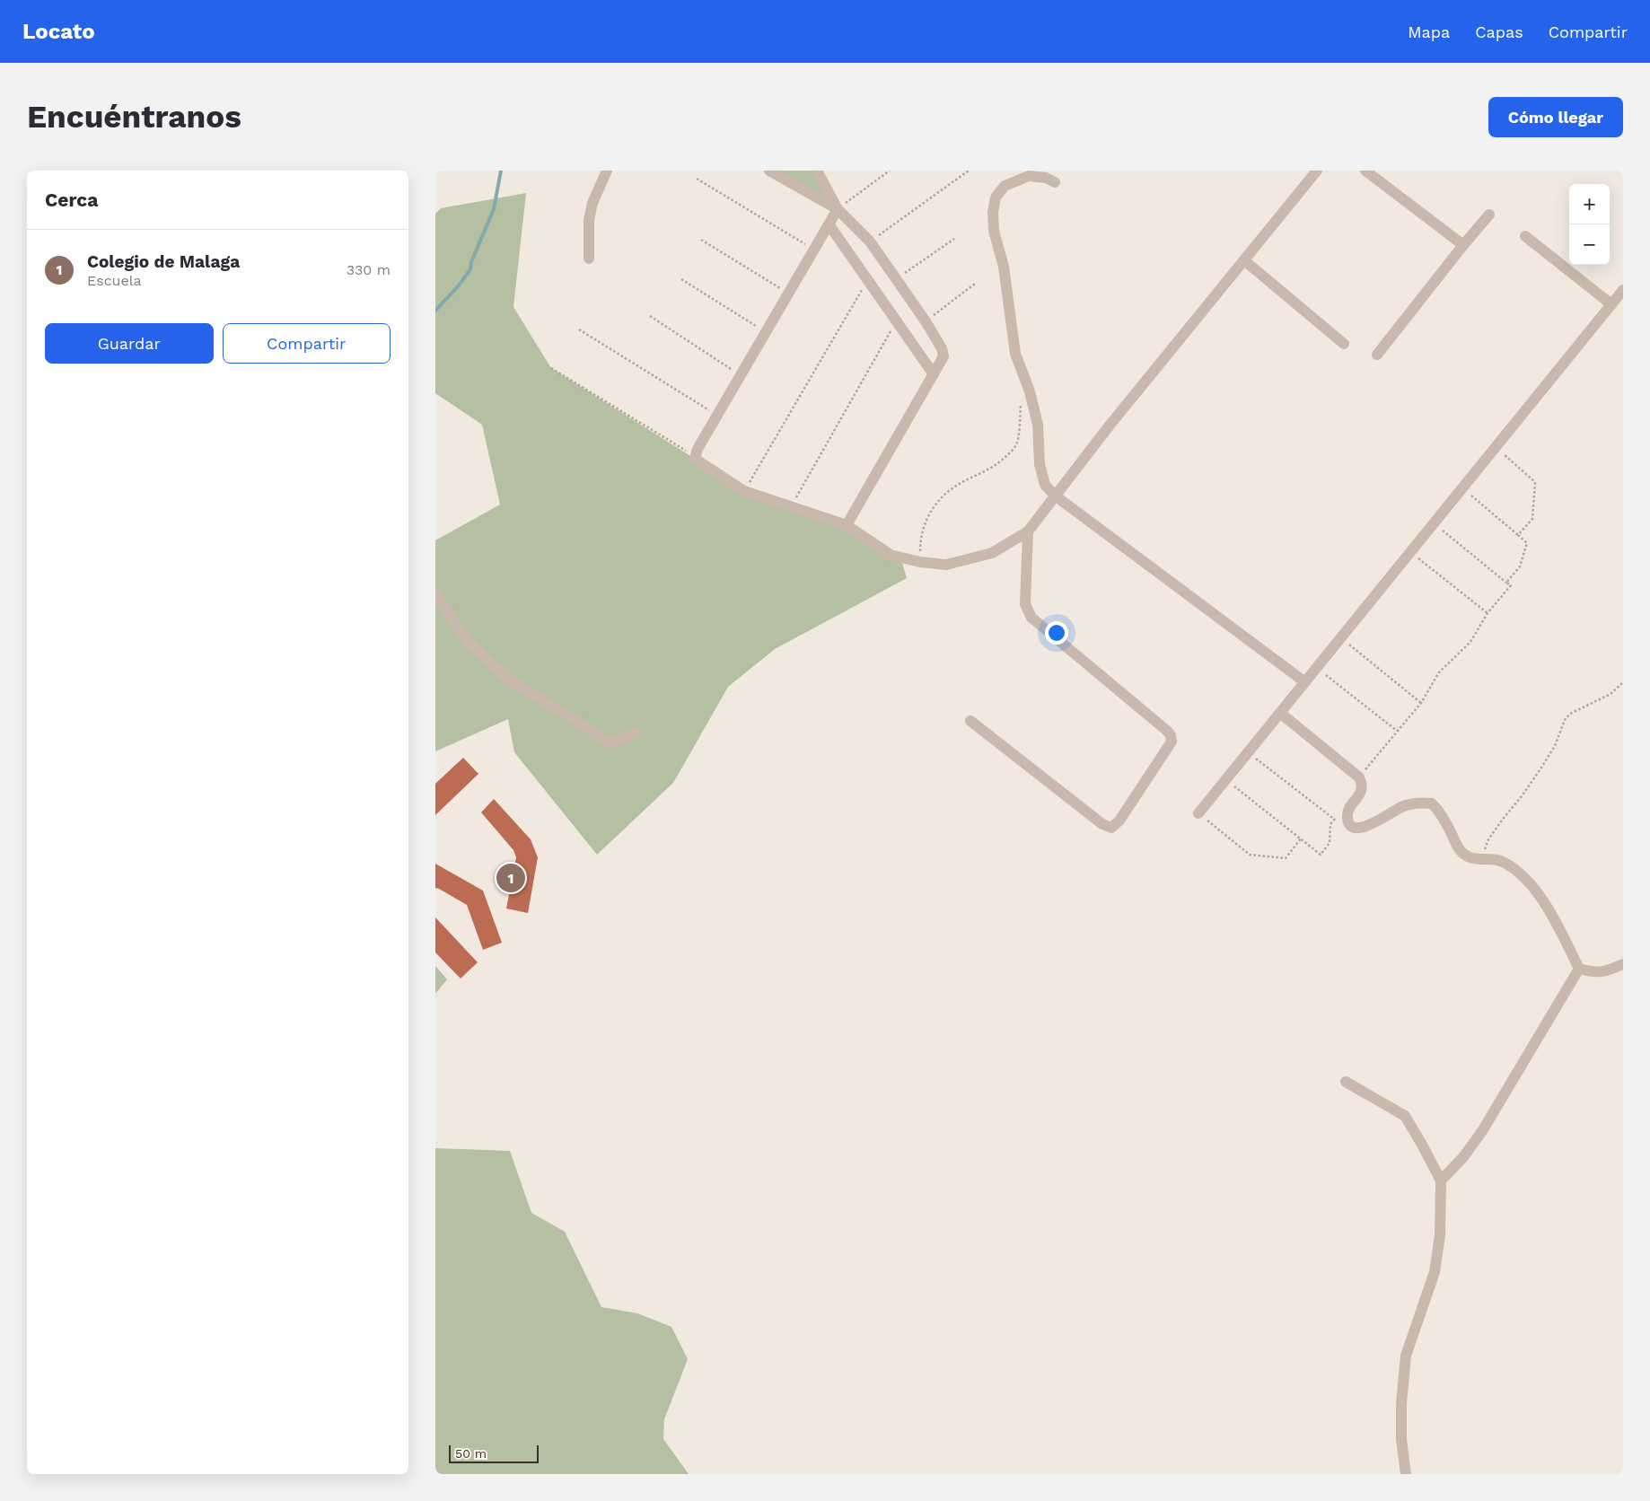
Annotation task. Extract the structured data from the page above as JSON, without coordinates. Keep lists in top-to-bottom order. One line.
{"scale_bar":"50 m","page":{"header":"Locato","nav":["Mapa","Capas","Compartir"],"buttons":["Cómo llegar",["Guardar","Compartir"]],"title":"Encuéntranos","heading":"Cerca","map_buttons":["+","−"],"list":[{"mark":"1","name":"Colegio de Malaga","note":"Escuela","value":"330 m"}],"pins":"1","scale":"50 m"}}
